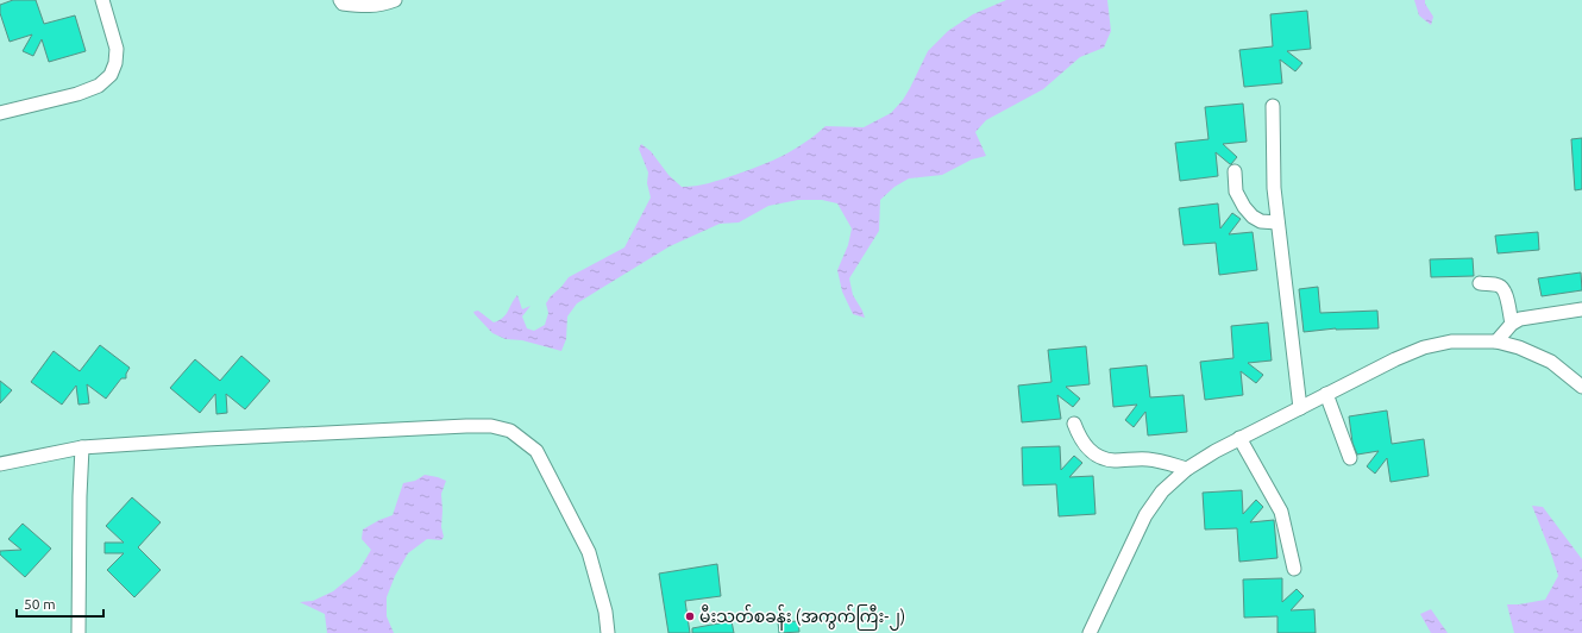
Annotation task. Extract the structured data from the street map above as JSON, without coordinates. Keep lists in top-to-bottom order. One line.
{"places":["မီးသတ်စခန်း (အကွက်ကြီး-၂)"],"scale_bar":"50 m"}
